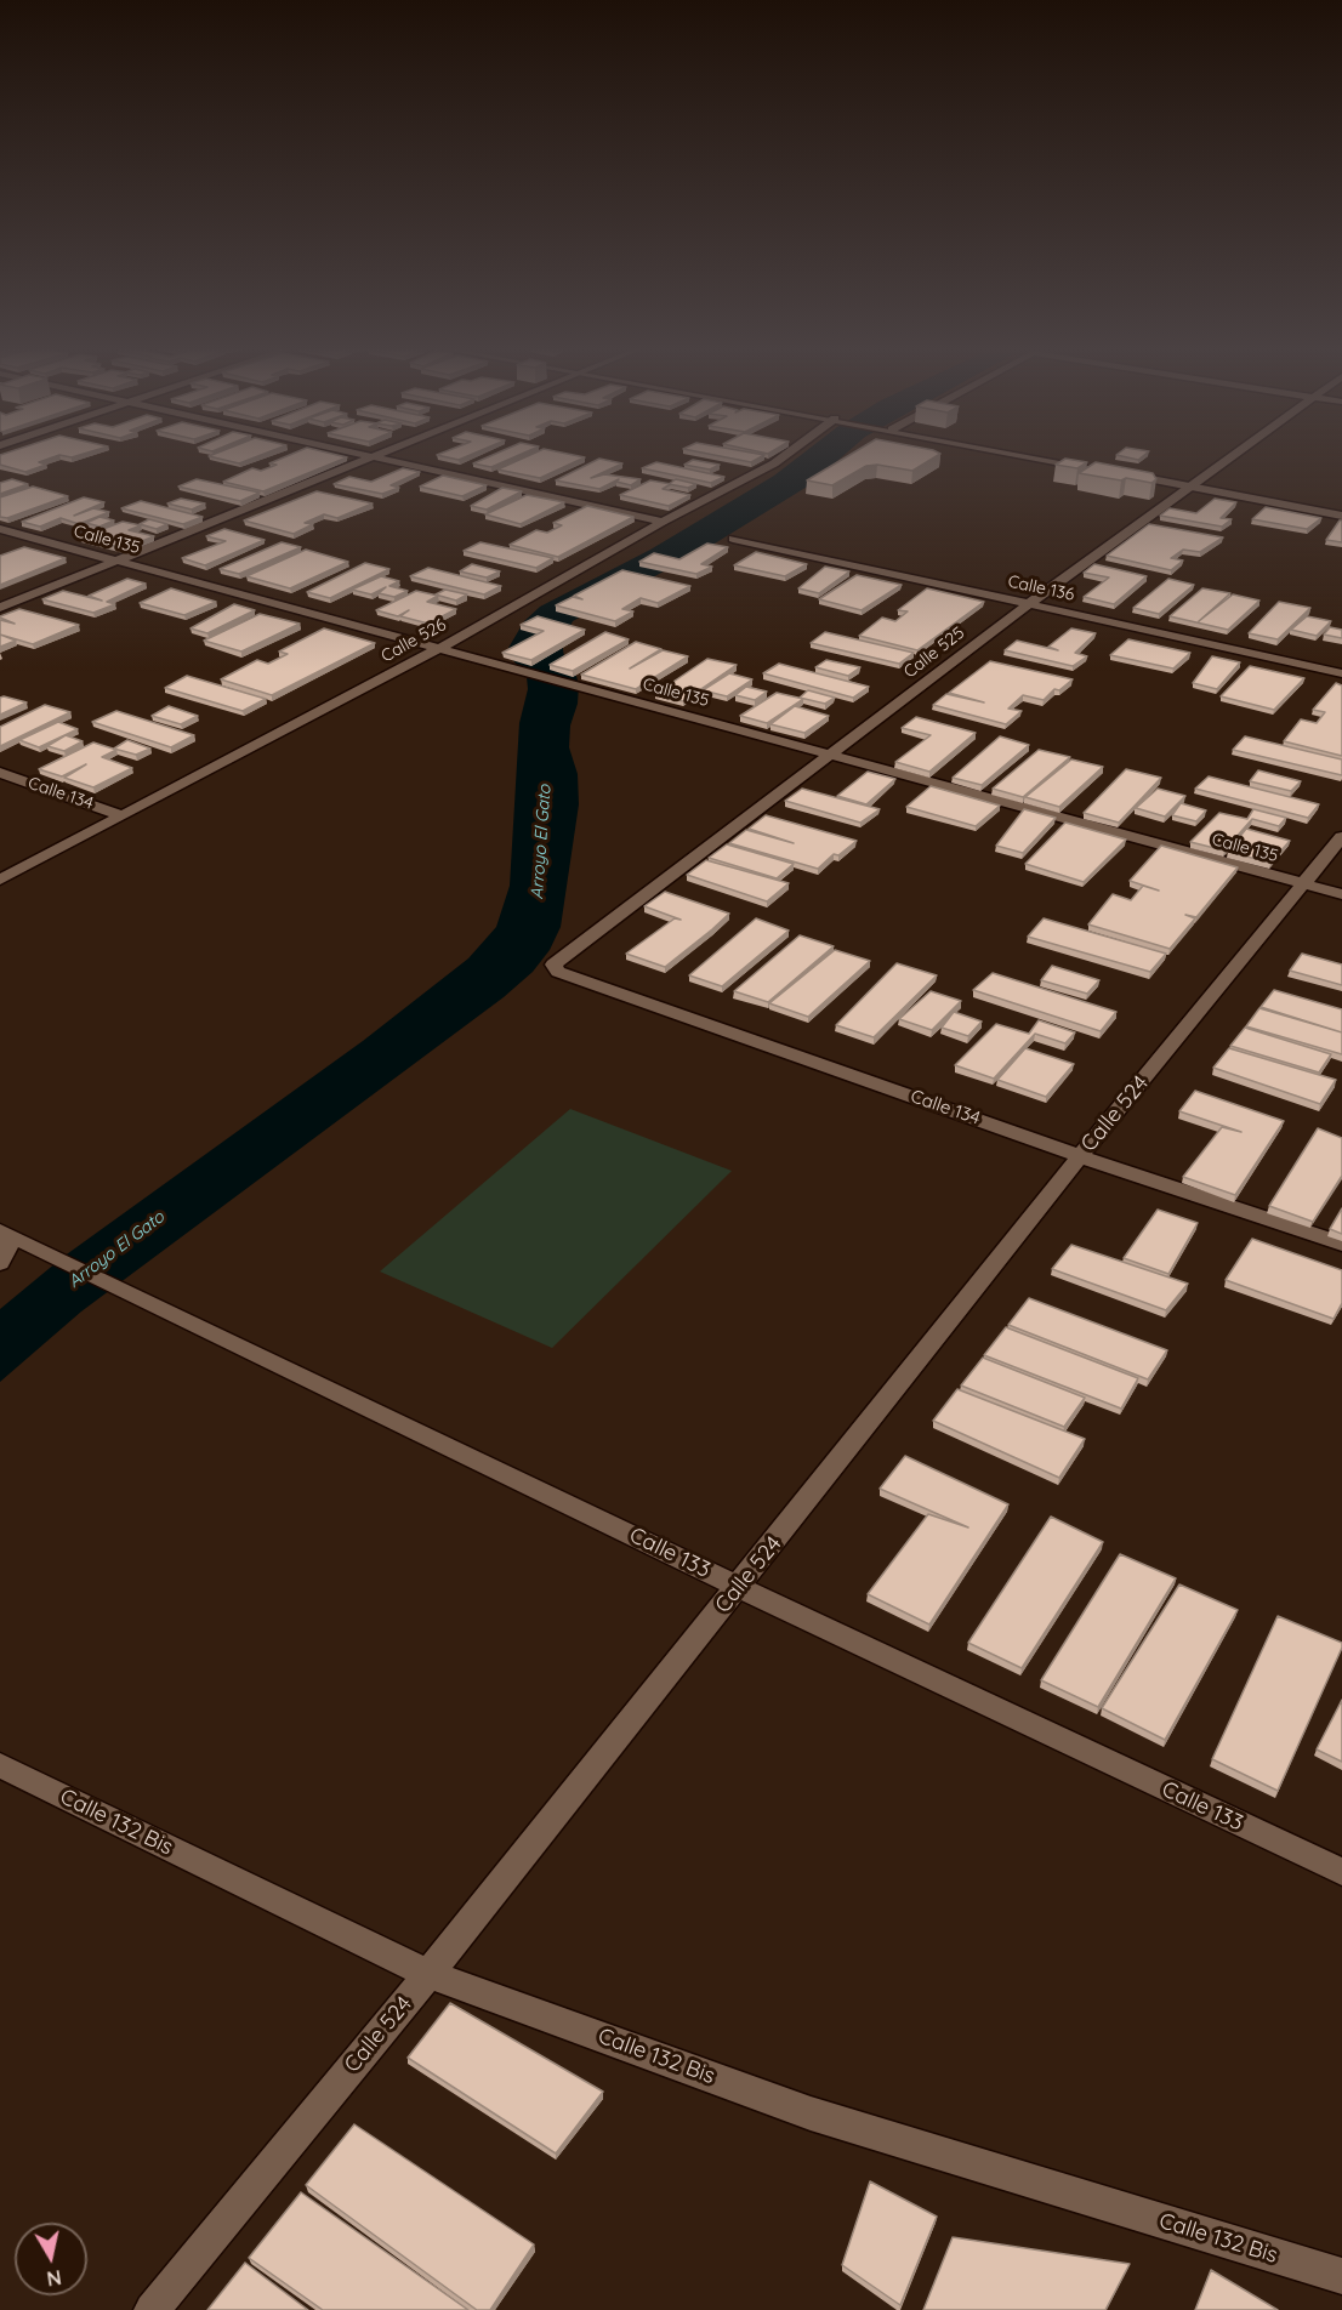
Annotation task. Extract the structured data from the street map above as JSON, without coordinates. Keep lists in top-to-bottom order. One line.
{"streets":{"street":["Calle 135","Calle 136","Calle 526","Calle 525","Calle 134","Calle 524","Calle 133","Calle 132 Bis"]},"crossings":[["Calle 135","Calle 526"],["Calle 135","Calle 525"],["Calle 135","Calle 524"],["Calle 136","Calle 525"],["Calle 526","Calle 134"],["Calle 525","Calle 134"],["Calle 134","Calle 524"],["Calle 524","Calle 133"],["Calle 524","Calle 132 Bis"]],"water":["Arroyo El Gato"],"north":"bottom"}
